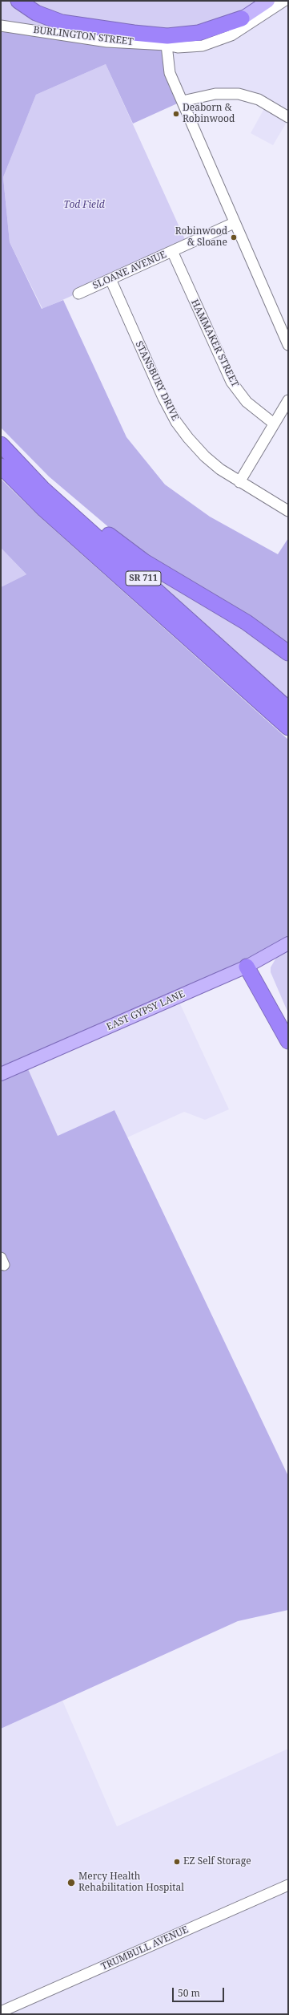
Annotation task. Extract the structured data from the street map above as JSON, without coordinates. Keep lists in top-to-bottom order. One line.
{"streets":{"highway":["SR 711"],"main road":["BURLINGTON STREET","EAST GYPSY LANE"],"street":["SLOANE AVENUE","HAMMAKER STREET","STANSBURY DRIVE","TRUMBULL AVENUE"]},"crossings":[["SLOANE AVENUE","HAMMAKER STREET"],["SLOANE AVENUE","STANSBURY DRIVE"]],"parks":["Tod Field"],"places":["Deaborn & Robinwood","Robinwood & Sloane","EZ Self Storage","Mercy Health Rehabilitation Hospital"],"scale_bar":"50 m"}
